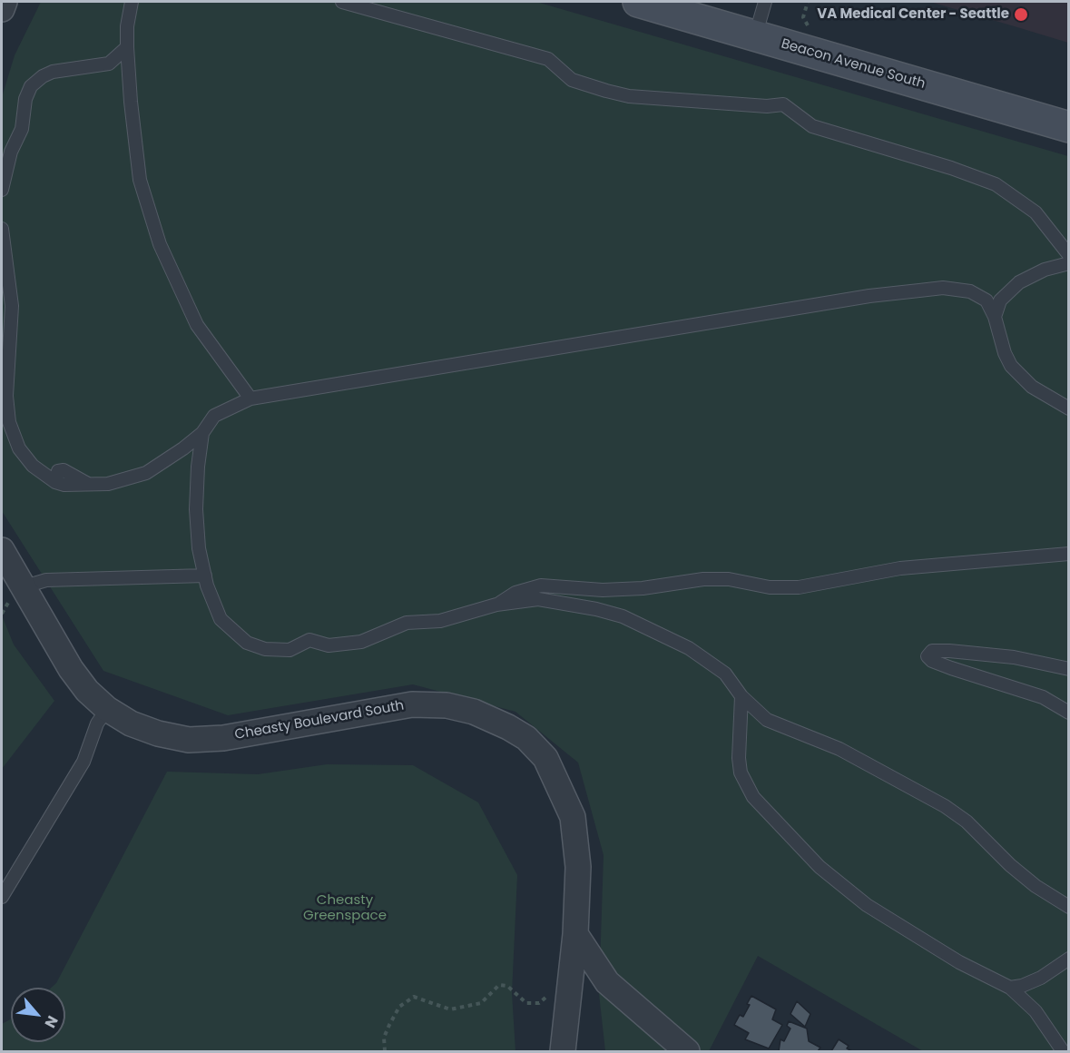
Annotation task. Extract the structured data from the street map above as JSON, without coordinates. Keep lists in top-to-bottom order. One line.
{"streets":{"main road":["Beacon Avenue South"],"street":["Cheasty Boulevard South"]},"parks":["Cheasty Greenspace"],"places":["VA Medical Center - Seattle"],"north":"bottom right"}
